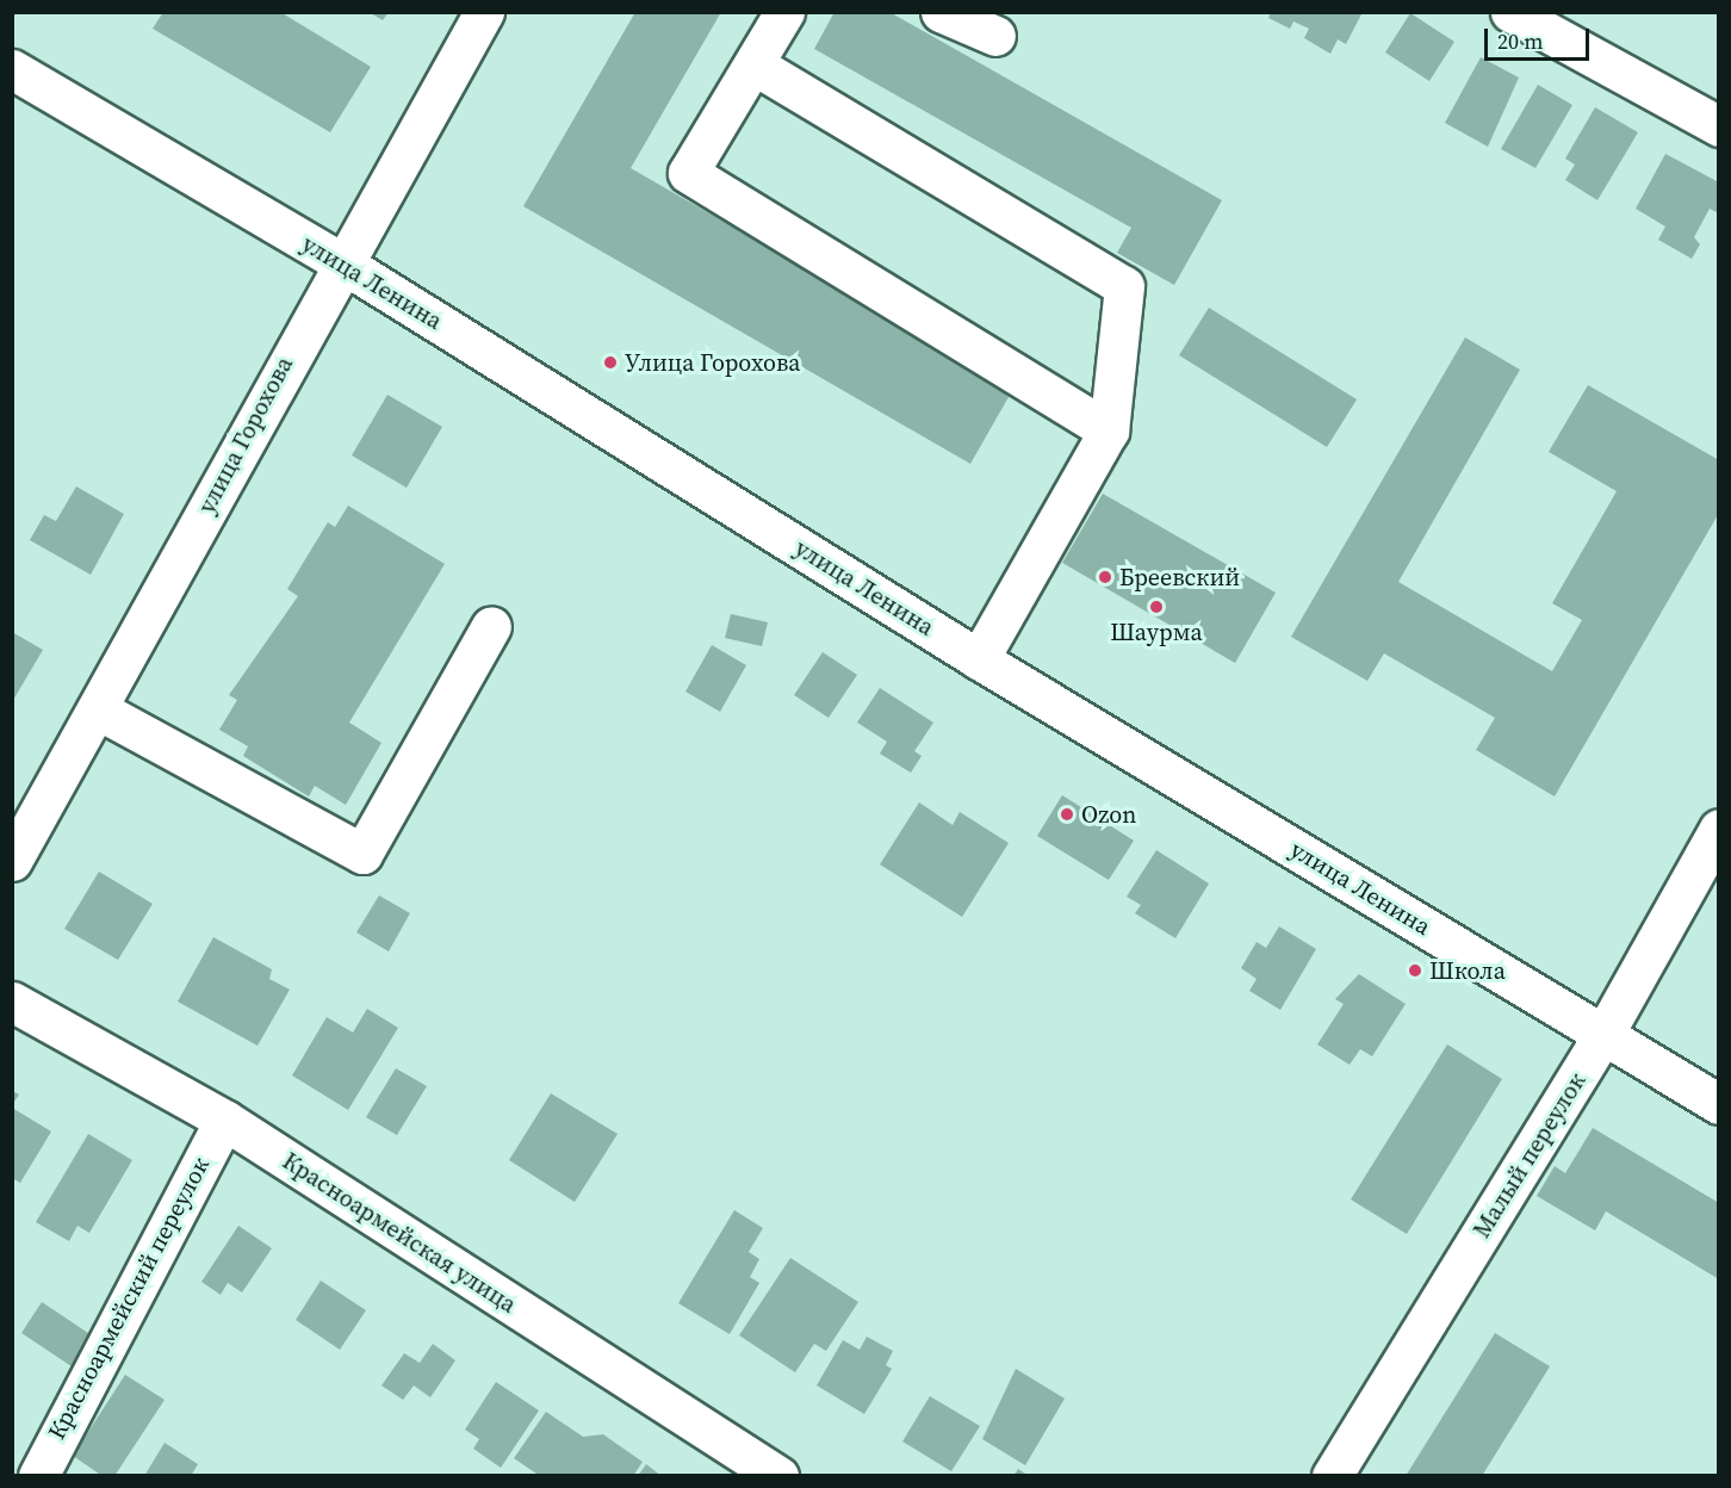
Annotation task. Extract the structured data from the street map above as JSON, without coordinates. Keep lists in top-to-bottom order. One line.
{"streets":{"street":["улица Ленина","улица Горохова","Малый переулок","Красноармейская улица","Красноармейский переулок"]},"crossings":[["улица Ленина","улица Горохова"],["улица Ленина","Малый переулок"],["Красноармейская улица","Красноармейский переулок"]],"places":["Улица Горохова","Бреевский","Шаурма","Ozon","Школа"],"scale_bar":"20 m"}
